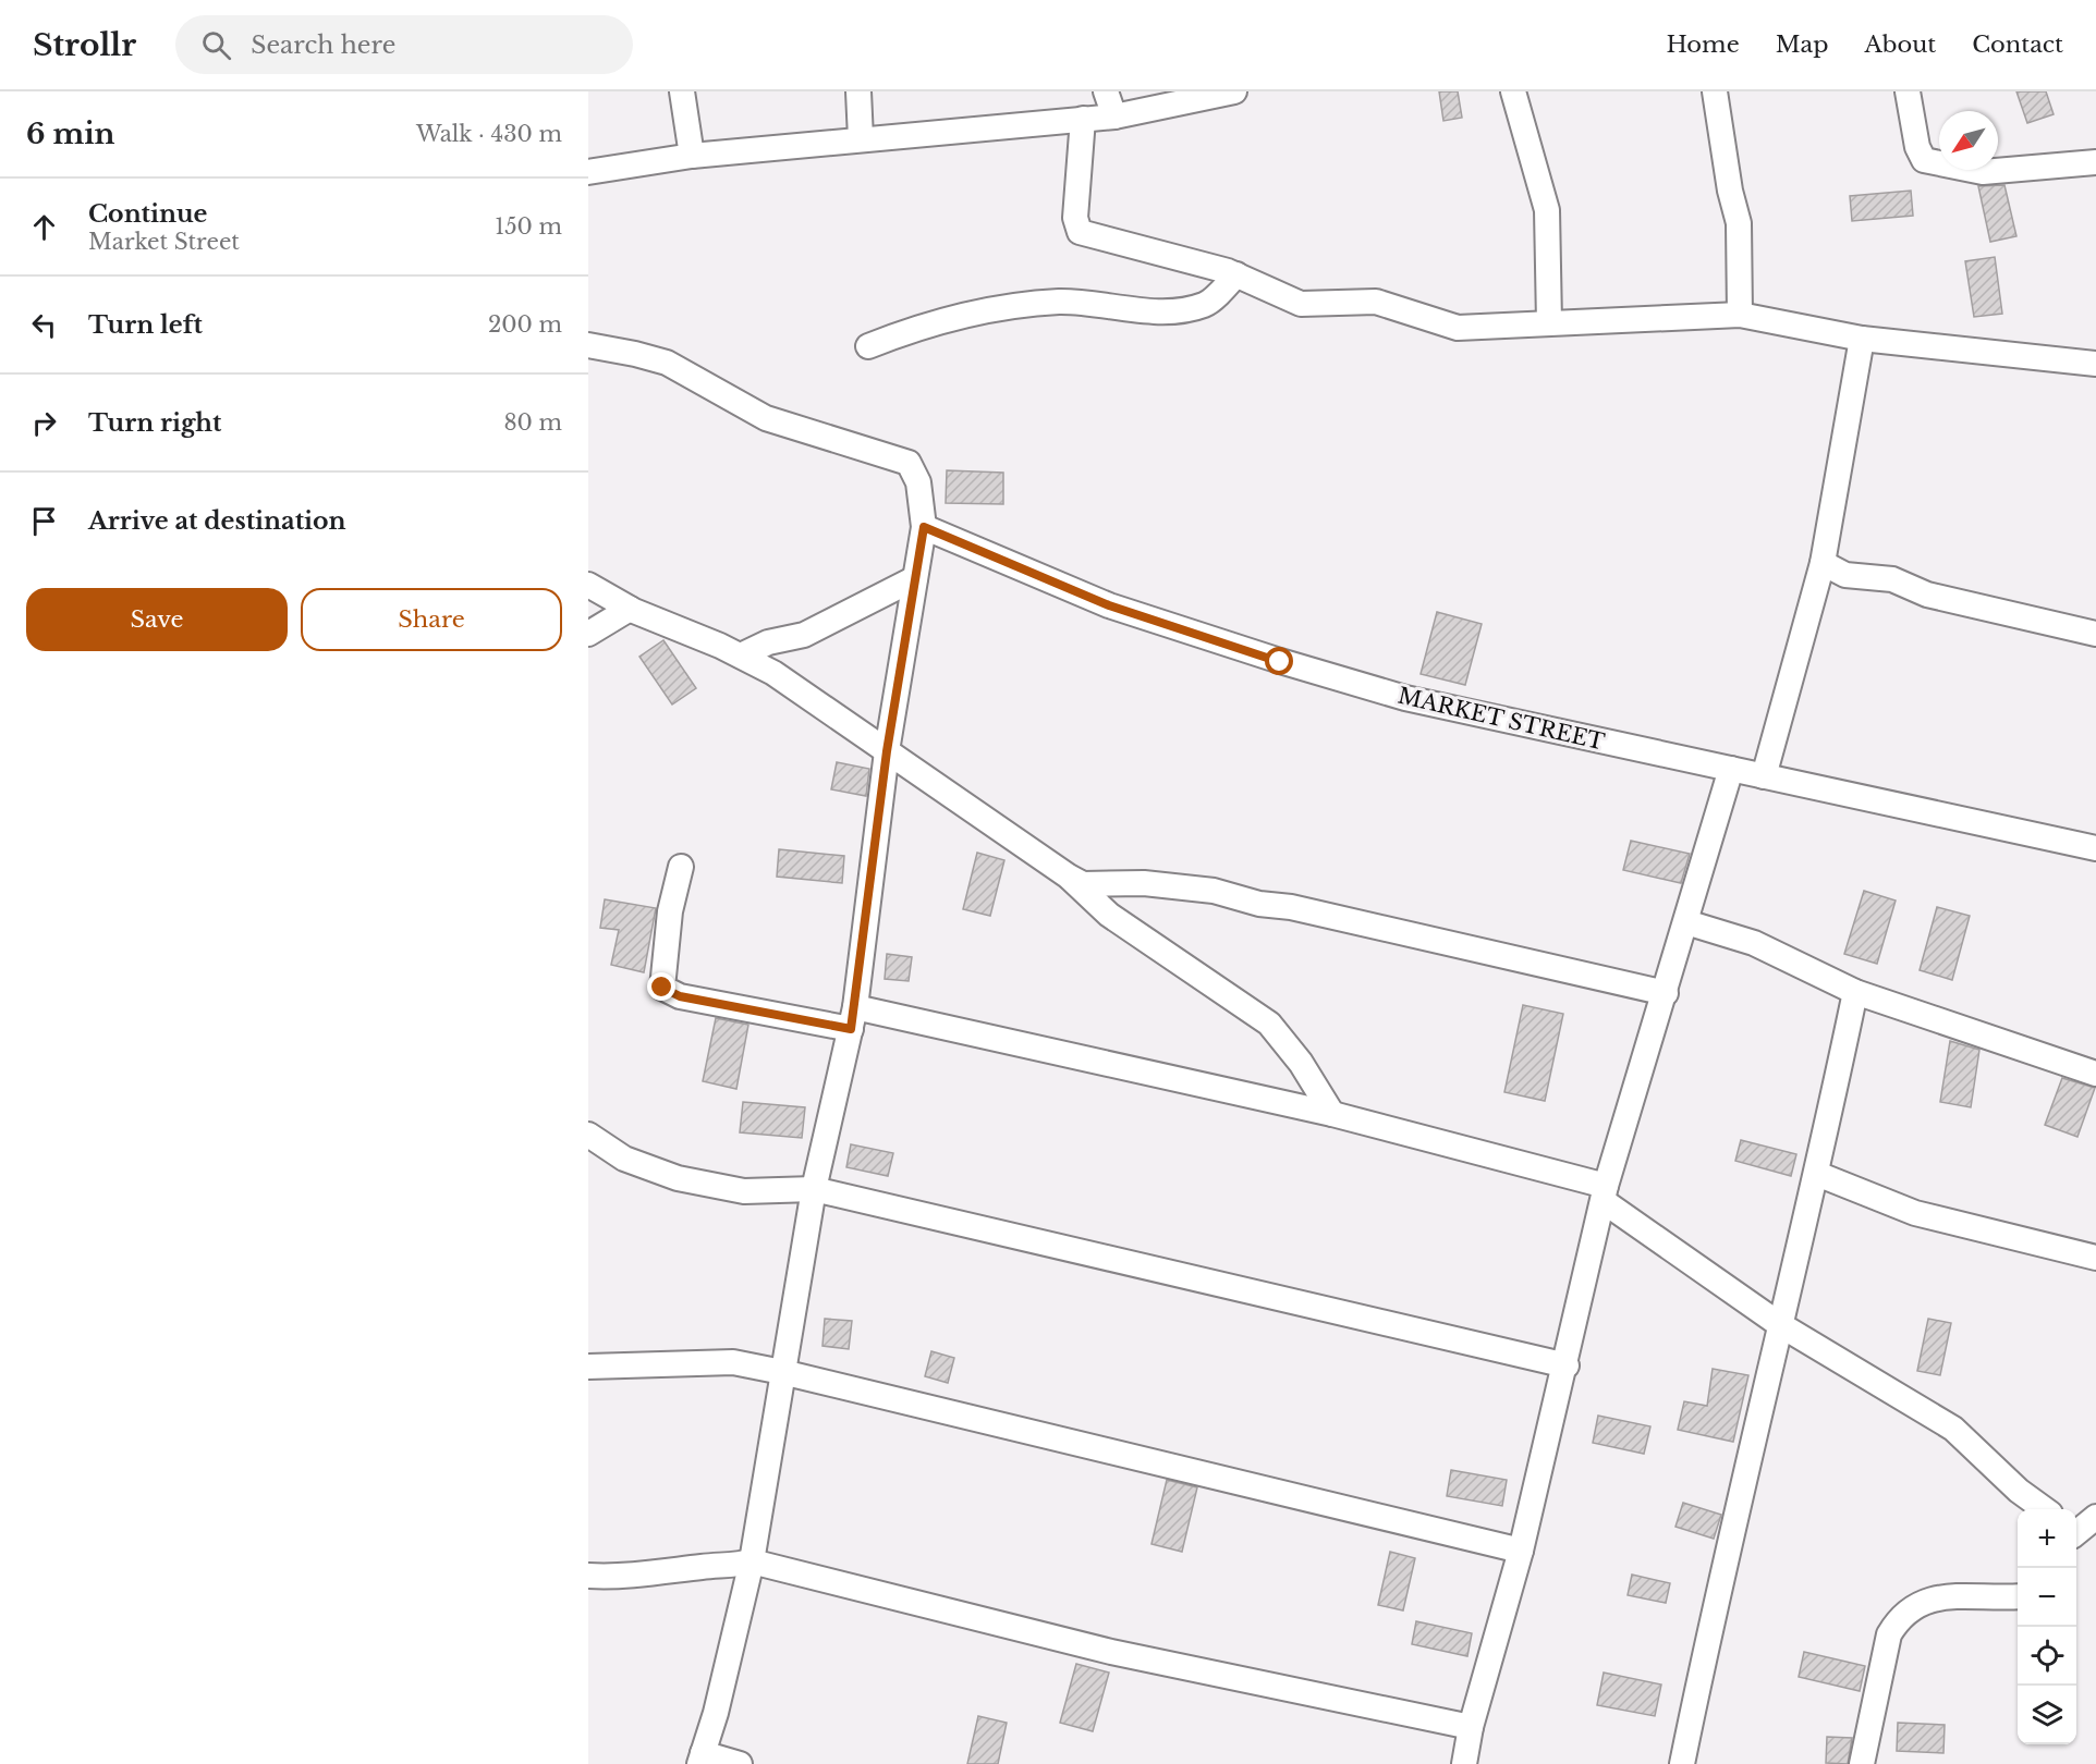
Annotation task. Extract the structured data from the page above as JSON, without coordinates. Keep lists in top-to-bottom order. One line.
{"streets":{"street":["MARKET STREET"]},"north":"bottom left","page":{"header":"Strollr","search":"Search here","nav":["Home","Map","About","Contact"],"heading":["6 min","Walk · 430 m"],"list":[["Continue","Market Street","150 m"],["Turn left","200 m"],["Turn right","80 m"],"Arrive at destination"],"buttons":["Save","Share"],"map_buttons":["+","−"]}}
